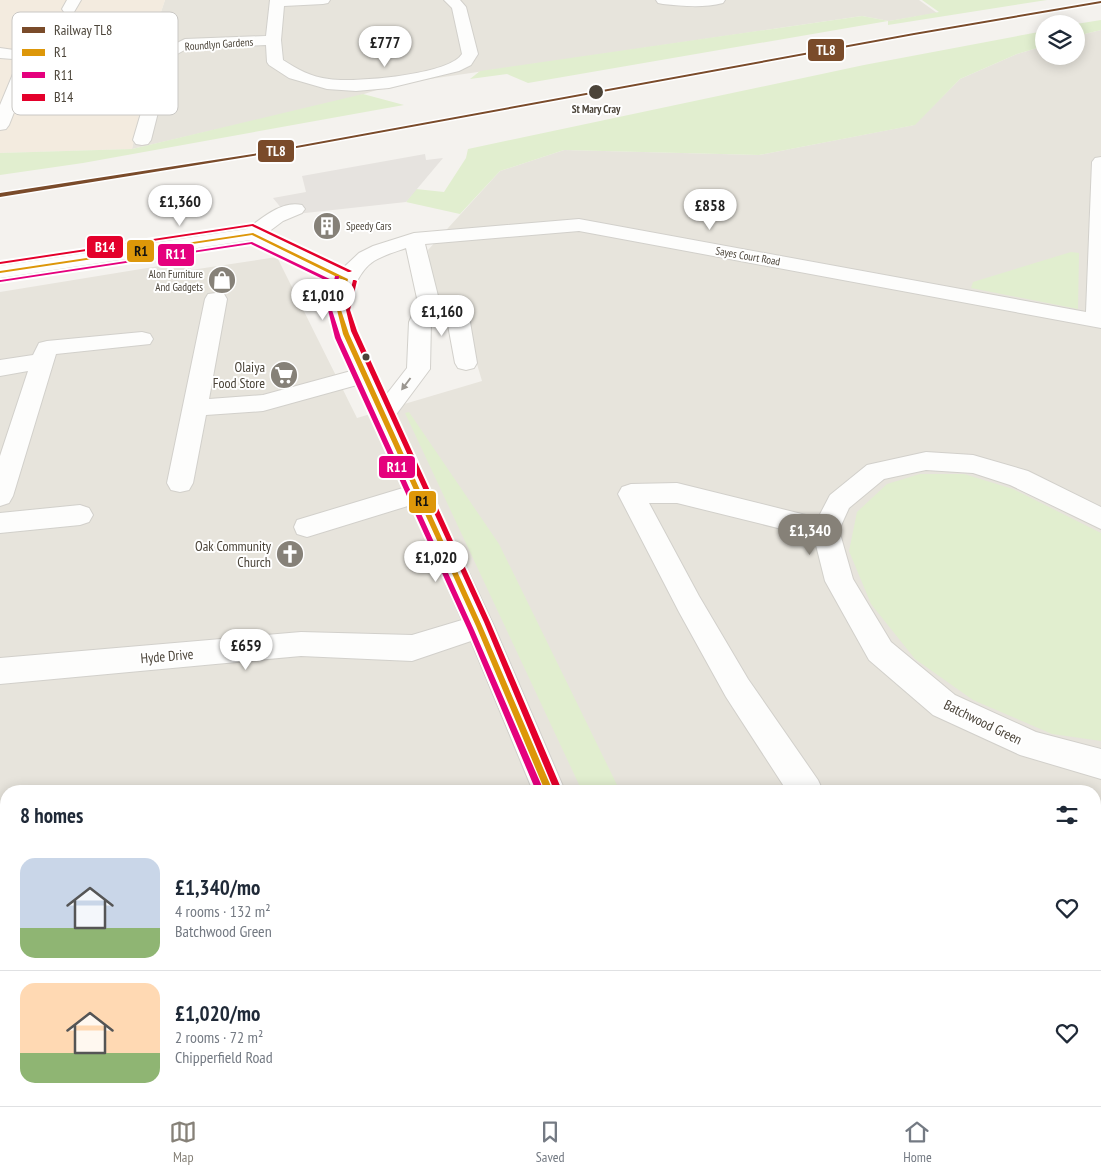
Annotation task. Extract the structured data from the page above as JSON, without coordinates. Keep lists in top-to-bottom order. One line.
{"streets":{"street":["Roundlyn Gardens","Sayes Court Road","Hyde Drive","Batchwood Green"]},"places":{"other":["St Mary Cray"],"building":["Speedy Cars"],"shop":["Alon Furniture And Gadgets"],"supermarket":["Olaiya Food Store"],"church":["Oak Community Church"]},"lines":["rail line TL8","transit line B14","transit line R1","transit line R11"],"legend":["Railway TL8","R1","R11","B14"],"page":{"price":["£777","£1,360","£858","£1,010","£1,160","£1,340","£1,020","£659"],"heading":"8 homes","list":[{"name":"£1,340/mo","note":"4 rooms · 132 m² · Batchwood Green"},{"name":"£1,020/mo","note":"2 rooms · 72 m² · Chipperfield Road"}],"tabs":["Map","Saved","Home"]}}
